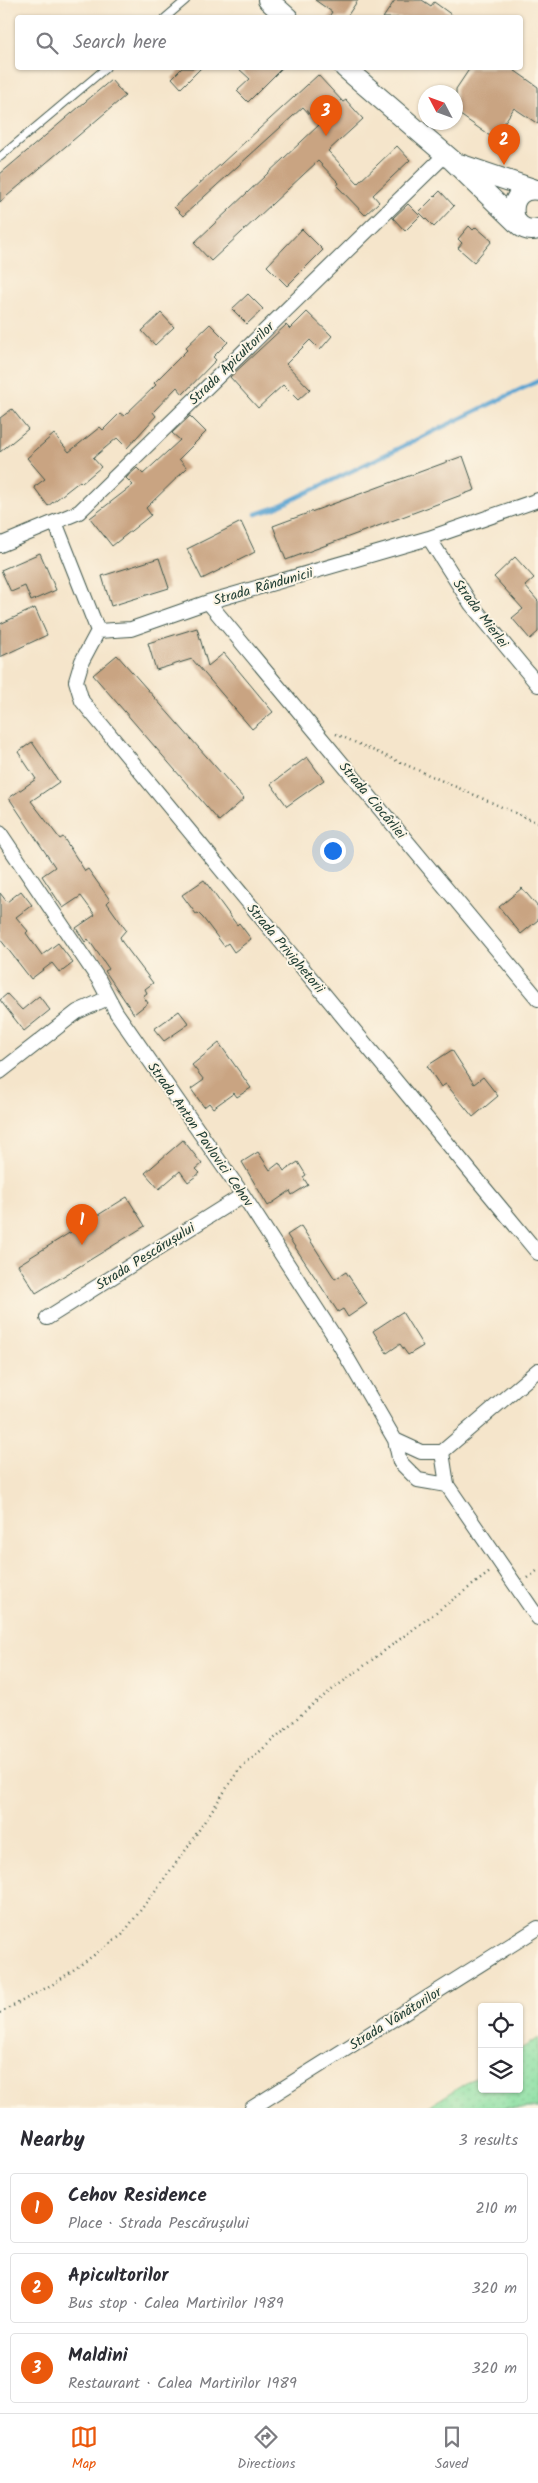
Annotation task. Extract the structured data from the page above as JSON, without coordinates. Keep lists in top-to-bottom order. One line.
{"streets":{"street":["Strada Apicultorilor","Strada Rândunicii","Strada Mierlei","Strada Ciocârliei","Strada Privighetorii","Strada Anton Pavlovici Cehov","Strada Pescărușului","Strada Vânătorilor"]},"crossings":[["Strada Rândunicii","Strada Mierlei"],["Strada Rândunicii","Strada Ciocârliei"],["Strada Rândunicii","Strada Privighetorii"],["Strada Anton Pavlovici Cehov","Strada Pescărușului"]],"north":"top left","page":{"search":"Search here","pins":["3","2","1"],"heading":["Nearby","3 results"],"list":[{"mark":"1","name":"Cehov Residence","note":"Place · Strada Pescărușului","value":"210 m"},{"mark":"2","name":"Apicultorilor","note":"Bus stop · Calea Martirilor 1989","value":"320 m"},{"mark":"3","name":"Maldini","note":"Restaurant · Calea Martirilor 1989","value":"320 m"}],"nav":["Map","Directions","Saved"]}}
